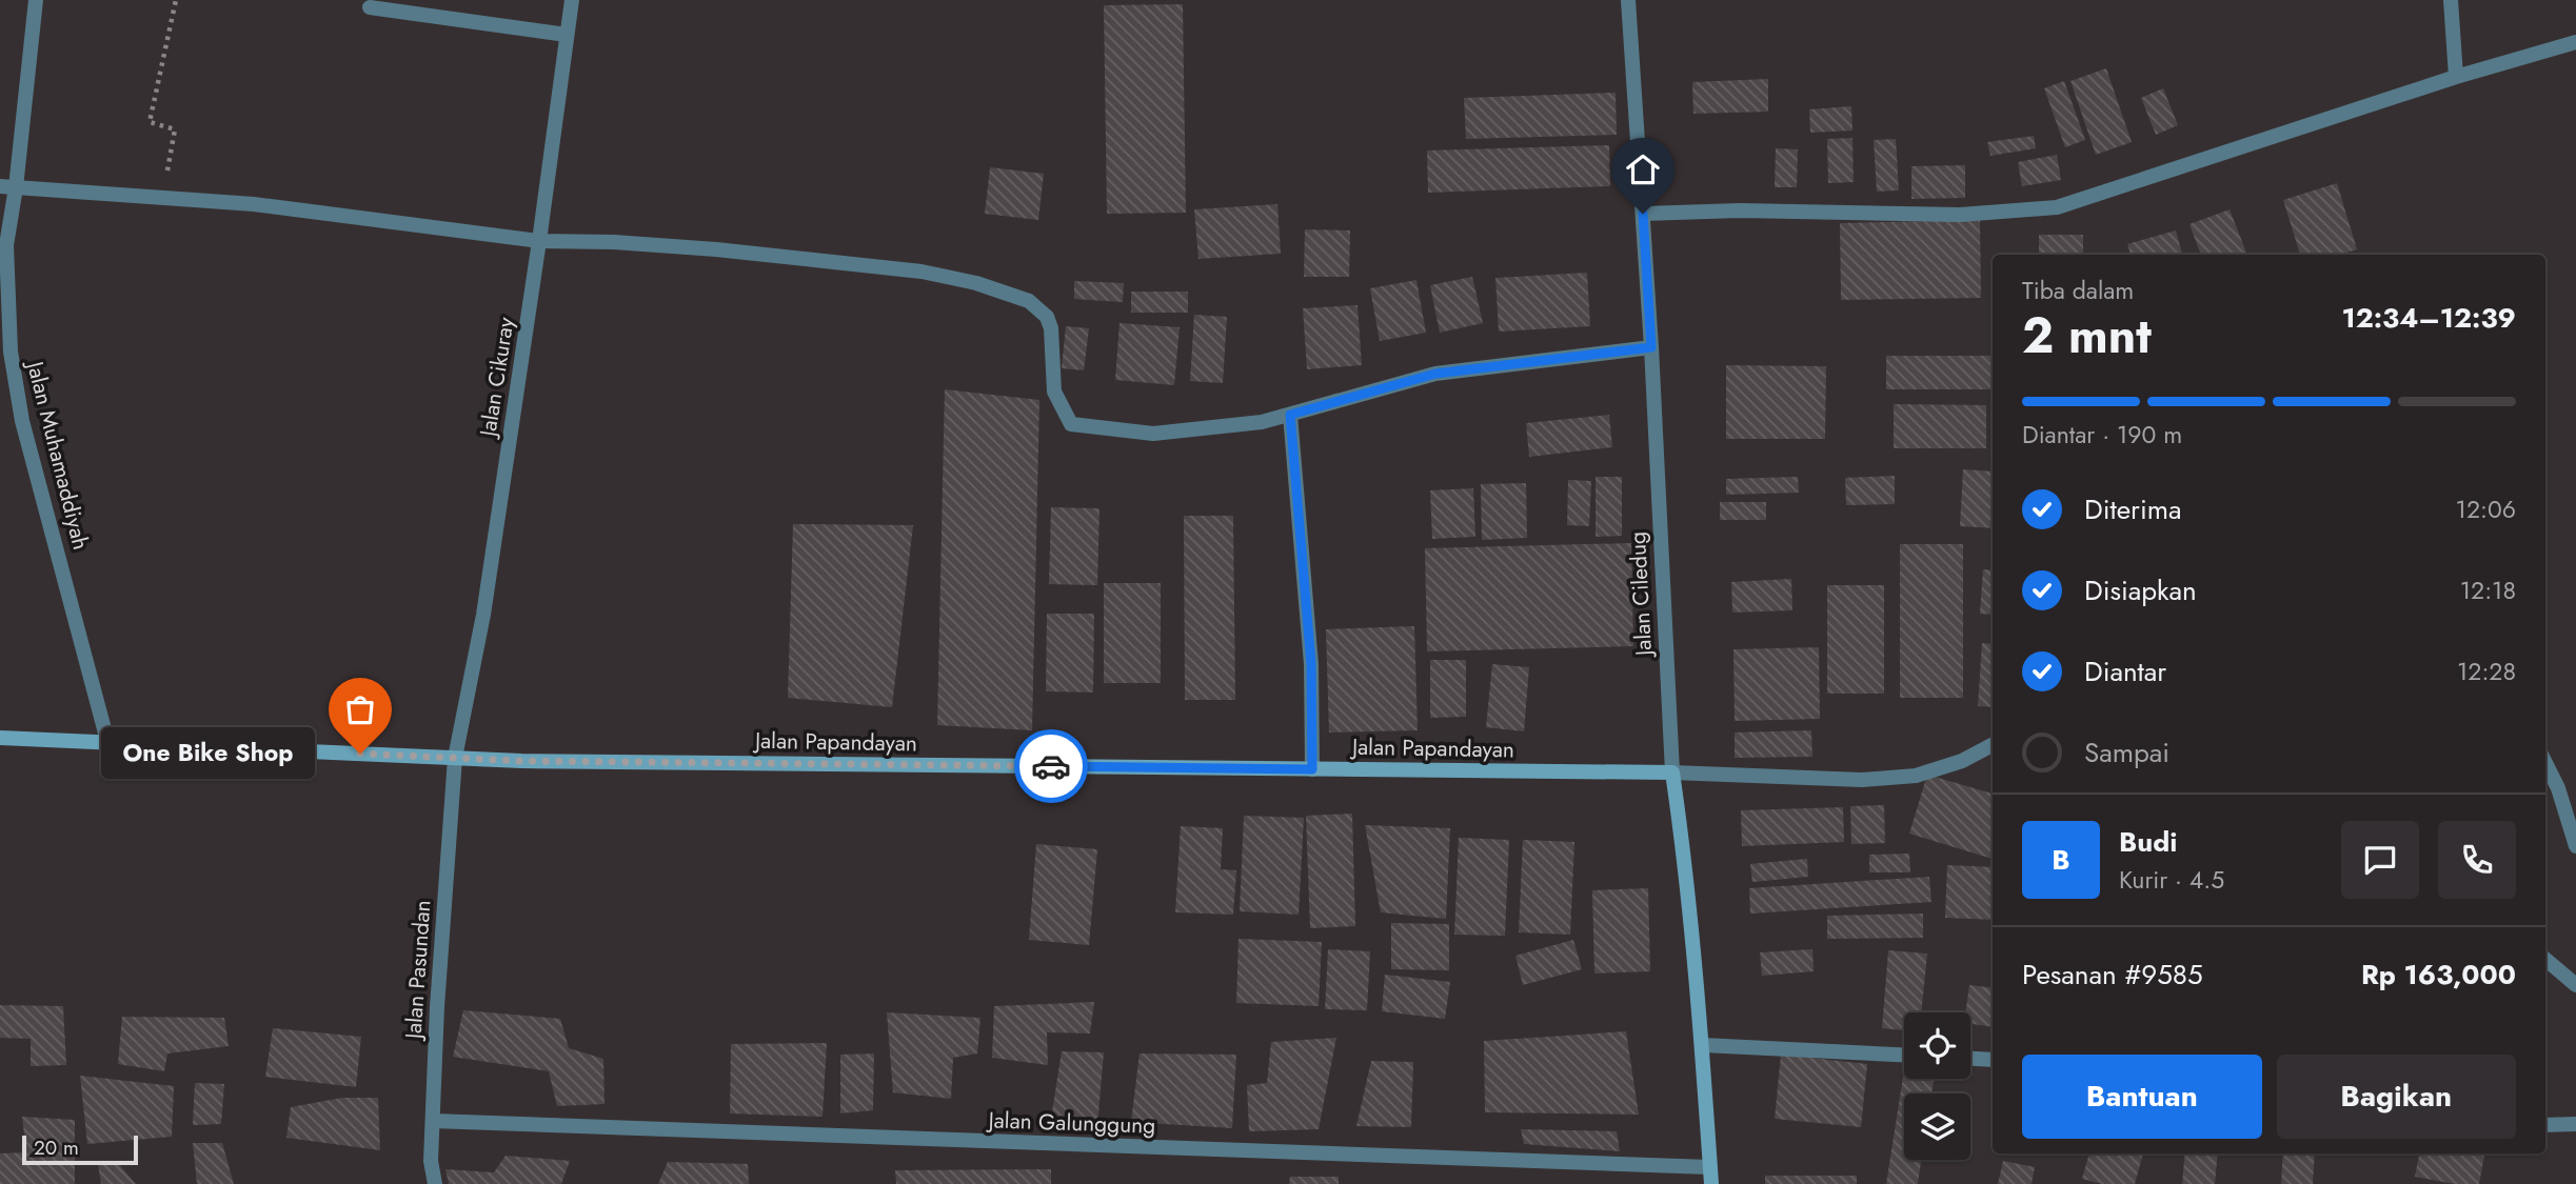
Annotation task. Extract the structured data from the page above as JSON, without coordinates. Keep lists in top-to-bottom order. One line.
{"streets":{"main road":["Jalan Ciledug","Jalan Papandayan"],"street":["Jalan Cikuray","Jalan Muhamaddiyah","Jalan Pasundan","Jalan Galunggung"]},"crossings":[["Jalan Cikuray","Jalan Papandayan"],["Jalan Cikuray","Jalan Pasundan"],["Jalan Muhamaddiyah","Jalan Papandayan"],["Jalan Ciledug","Jalan Papandayan"],["Jalan Ciledug","Jalan Galunggung"],["Jalan Papandayan","Jalan Pasundan"],["Jalan Pasundan","Jalan Galunggung"]],"places":["One Bike Shop"],"scale_bar":"20 m","page":{"heading":["2 mnt","Tiba dalam","12:34–12:39"],"panel":["Budi","Kurir · 4.5","Pesanan #9585","Rp 163,000"],"bar":"Diantar · 190 m","list":[["Diterima","12:06"],["Disiapkan","12:18"],["Diantar","12:28"],"Sampai"],"bubble":"One Bike Shop","round":"B","buttons":["Bantuan","Bagikan"],"scale":"20 m"}}
